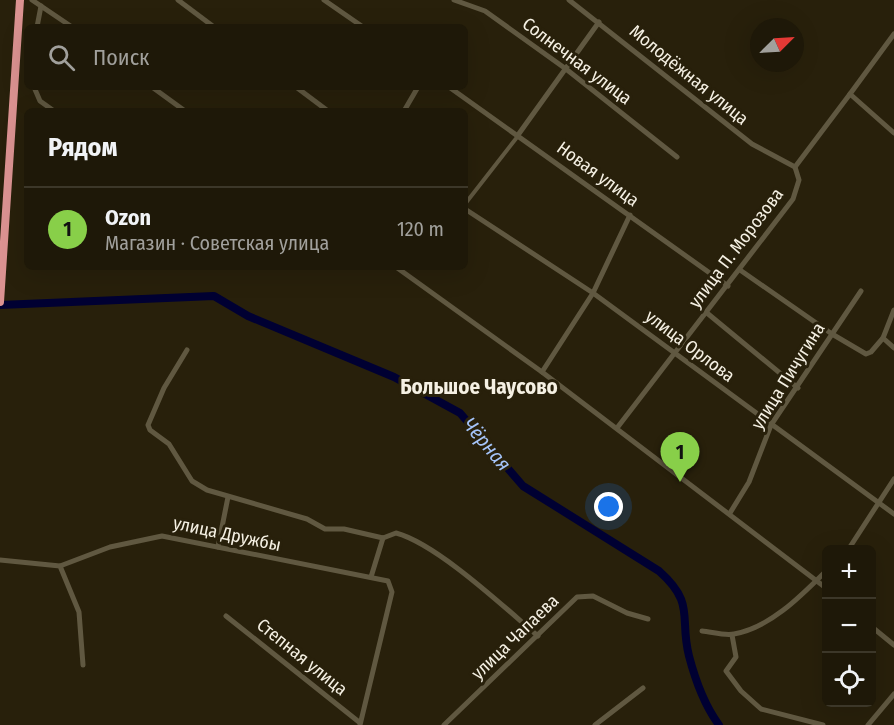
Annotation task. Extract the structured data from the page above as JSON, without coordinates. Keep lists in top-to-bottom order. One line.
{"streets":{"street":["Солнечная улица","Молодёжная улица","Новая улица","улица П. Морозова","улица Орлова","улица Пичугина","улица Дружбы","улица Чапаева","Степная улица"]},"crossings":[["Молодёжная улица","улица П. Морозова"],["Новая улица","улица П. Морозова"],["улица П. Морозова","улица Орлова"],["улица Орлова","улица Пичугина"],["улица Дружбы","Степная улица"]],"districts":["Большое Чаусово"],"water":["Чёрная"],"north":"top right","page":{"search":"Поиск","heading":"Рядом","list":[{"mark":"1","name":"Ozon","note":"Магазин · Советская улица","value":"120 m"}],"pins":"1","map_buttons":["+","−"]}}
